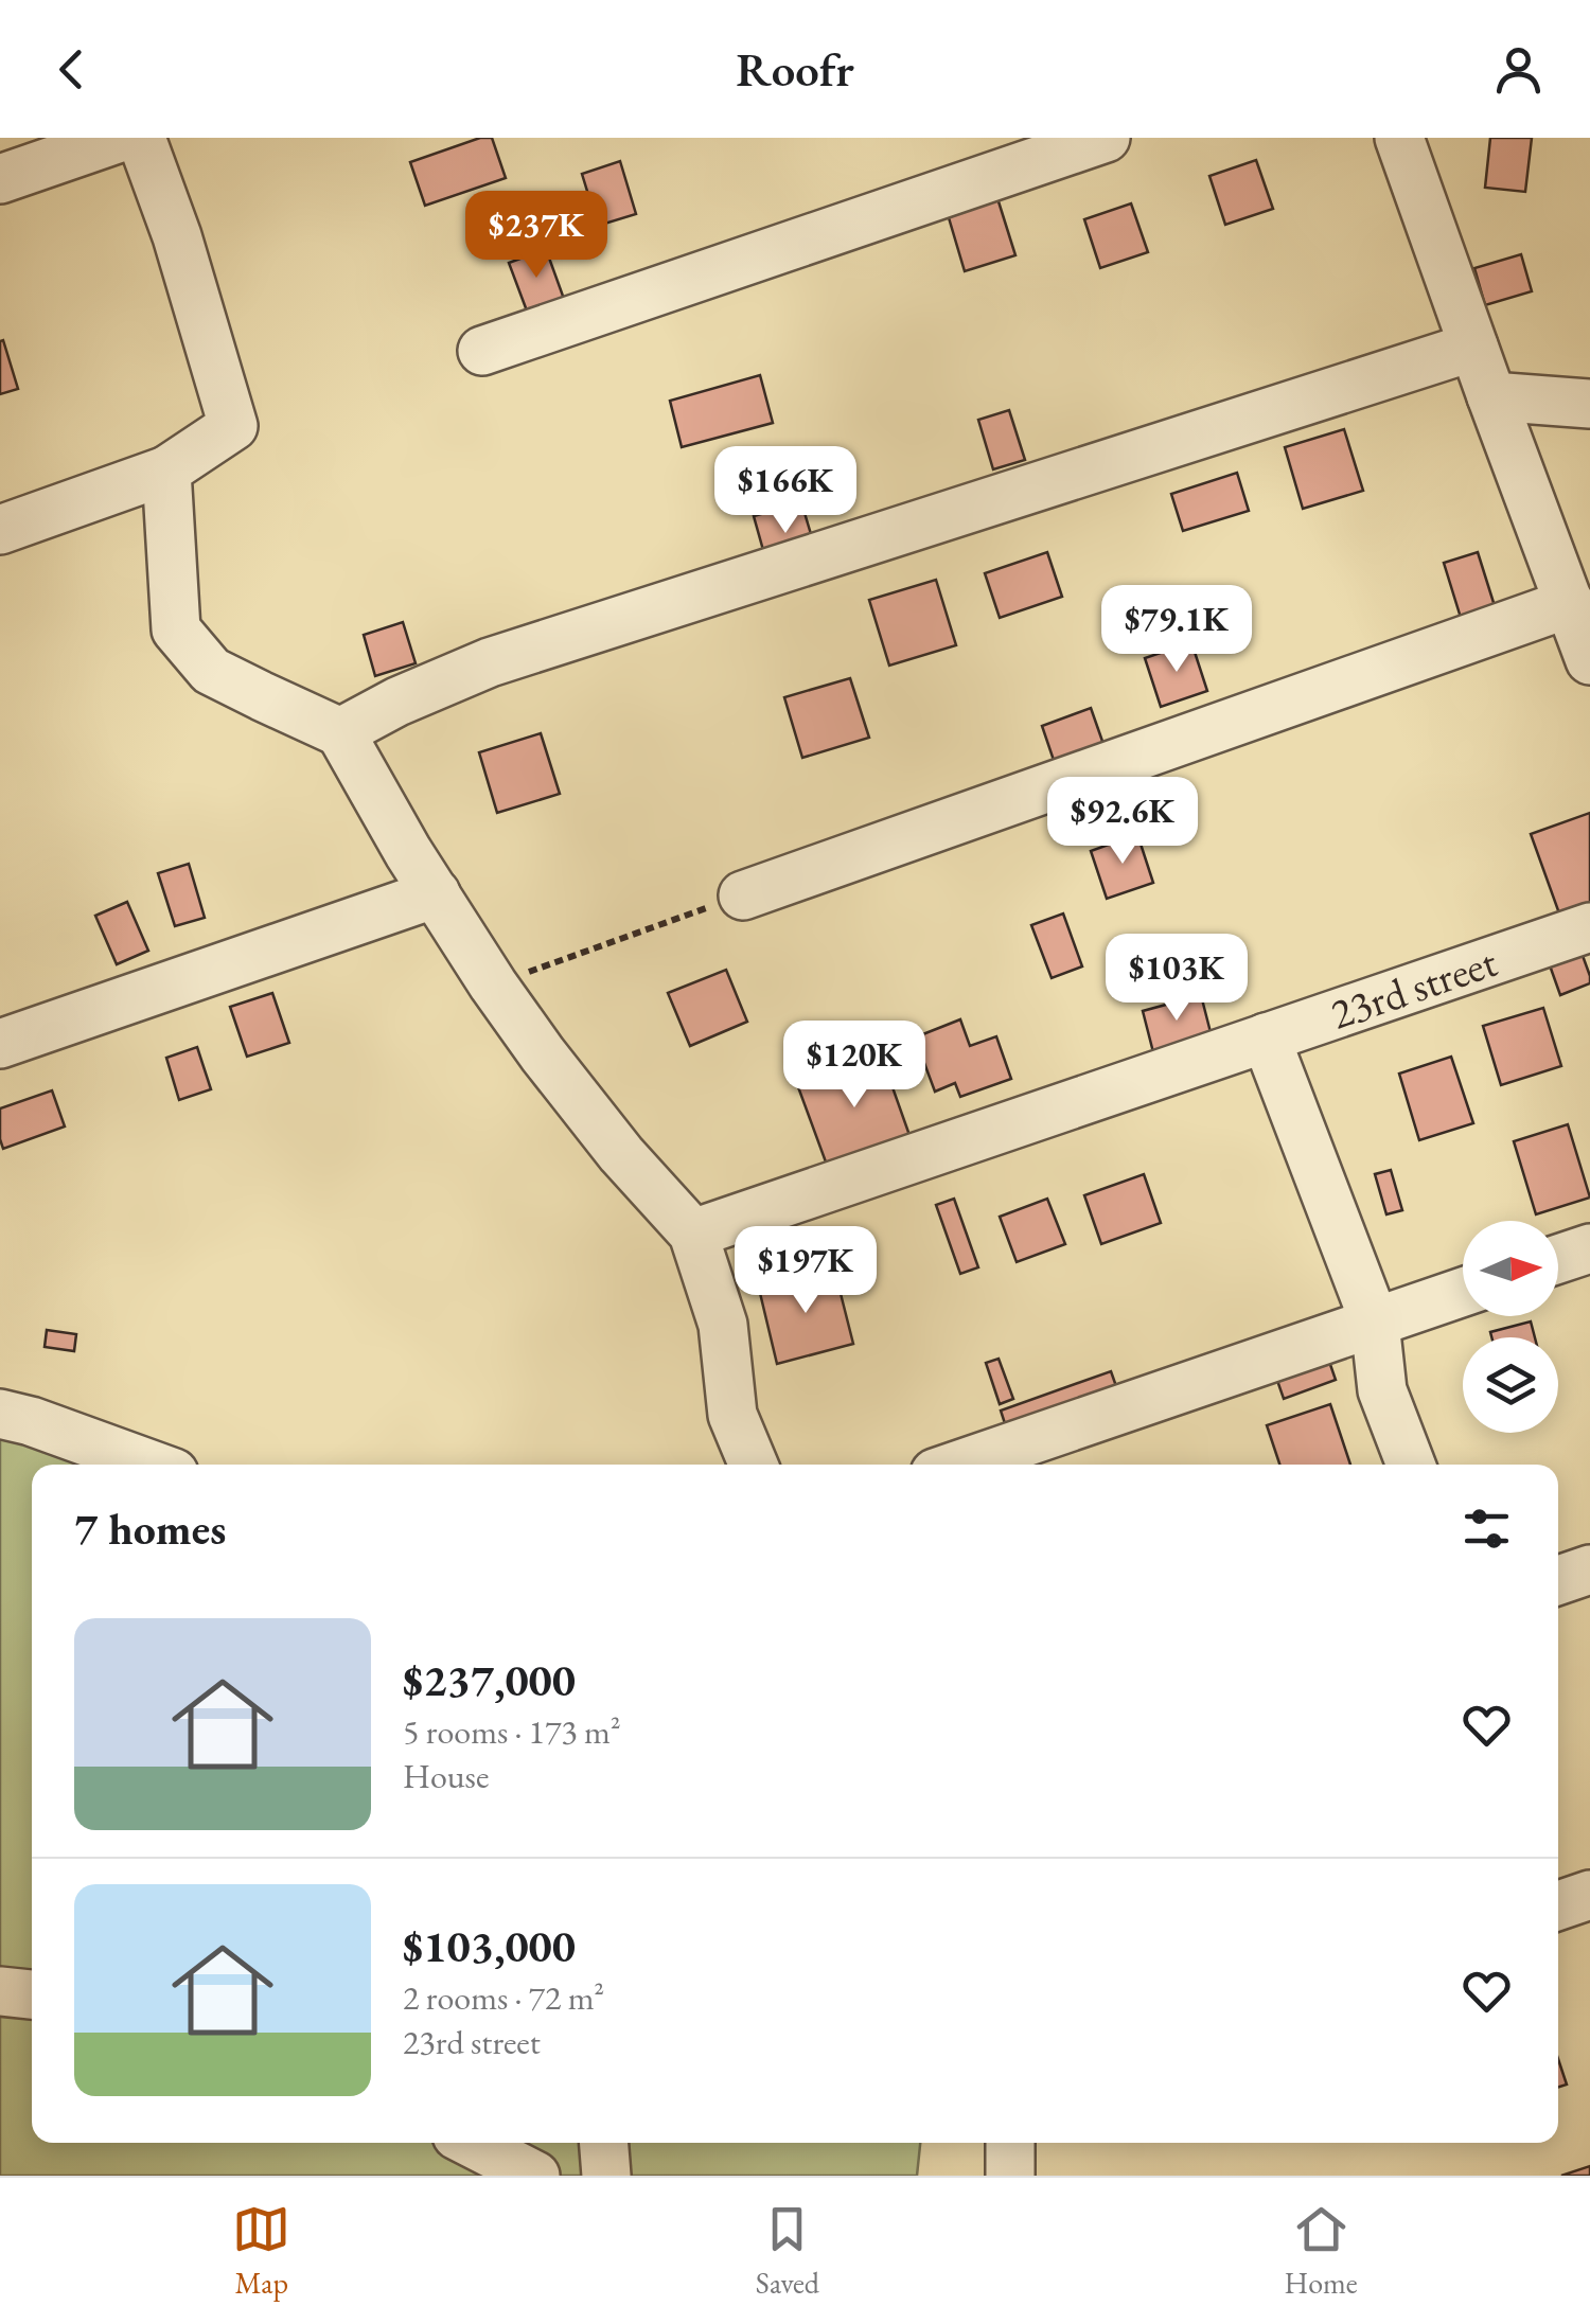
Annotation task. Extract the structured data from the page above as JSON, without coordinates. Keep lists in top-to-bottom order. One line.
{"streets":{"street":["23rd street"]},"north":"right","page":{"header":"Roofr","price":["$237K","$166K","$79.1K","$92.6K","$103K","$120K","$197K"],"heading":"7 homes","list":[{"name":"$237,000","note":"5 rooms · 173 m² · House"},{"name":"$103,000","note":"2 rooms · 72 m² · 23rd street"}],"tabs":["Map","Saved","Home"]}}
